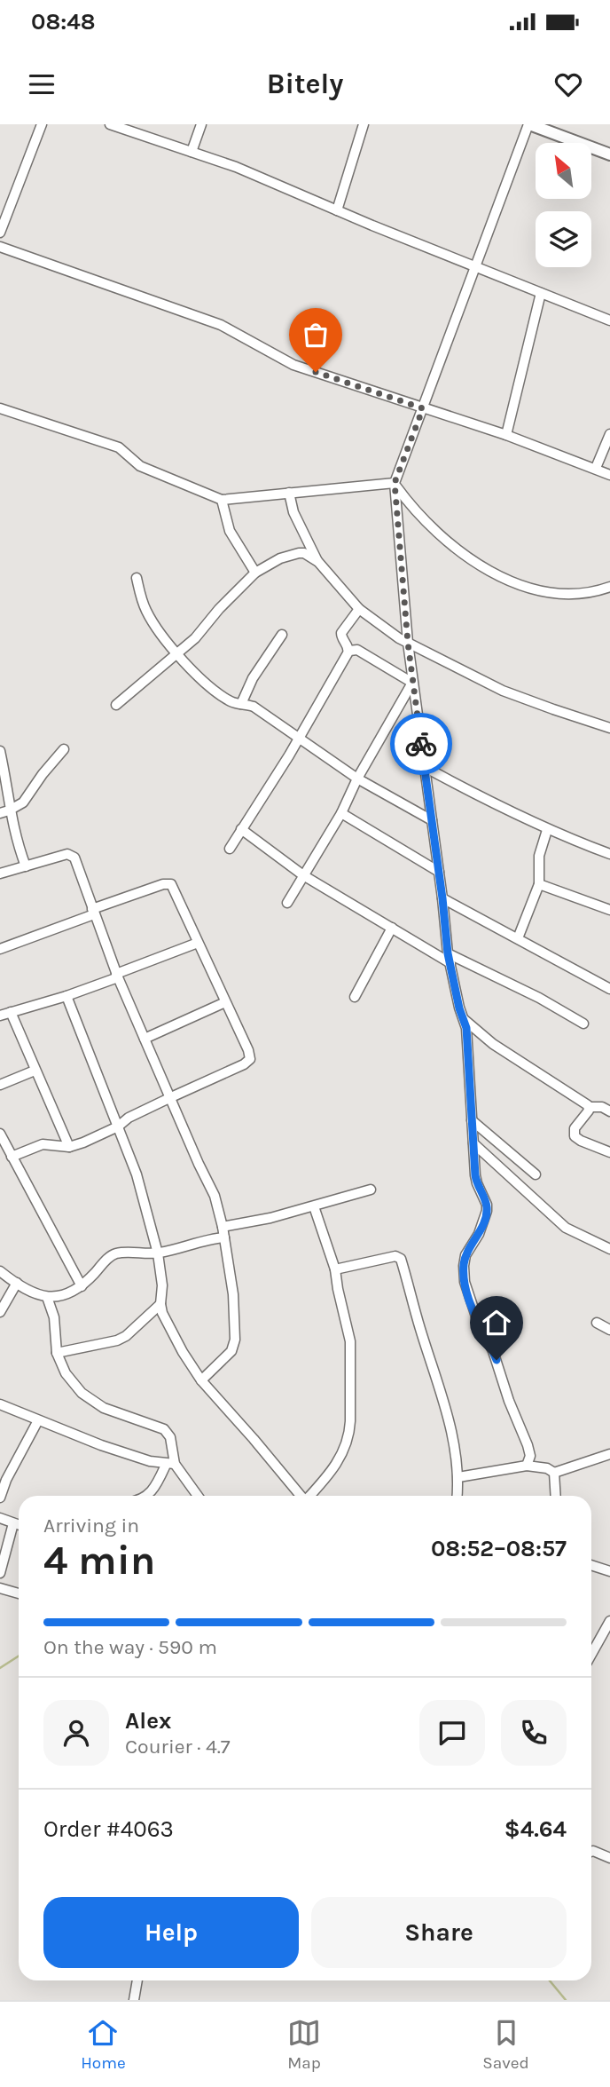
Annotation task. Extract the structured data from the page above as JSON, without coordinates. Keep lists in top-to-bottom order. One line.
{"north":"top left","page":{"status":"08:48","header":"Bitely","heading":["4 min","Arriving in","08:52–08:57"],"panel":["Alex","Courier · 4.7","Order #4063","$4.64"],"bar":"On the way · 590 m","buttons":["Help","Share"],"tabs":["Home","Map","Saved"]}}
